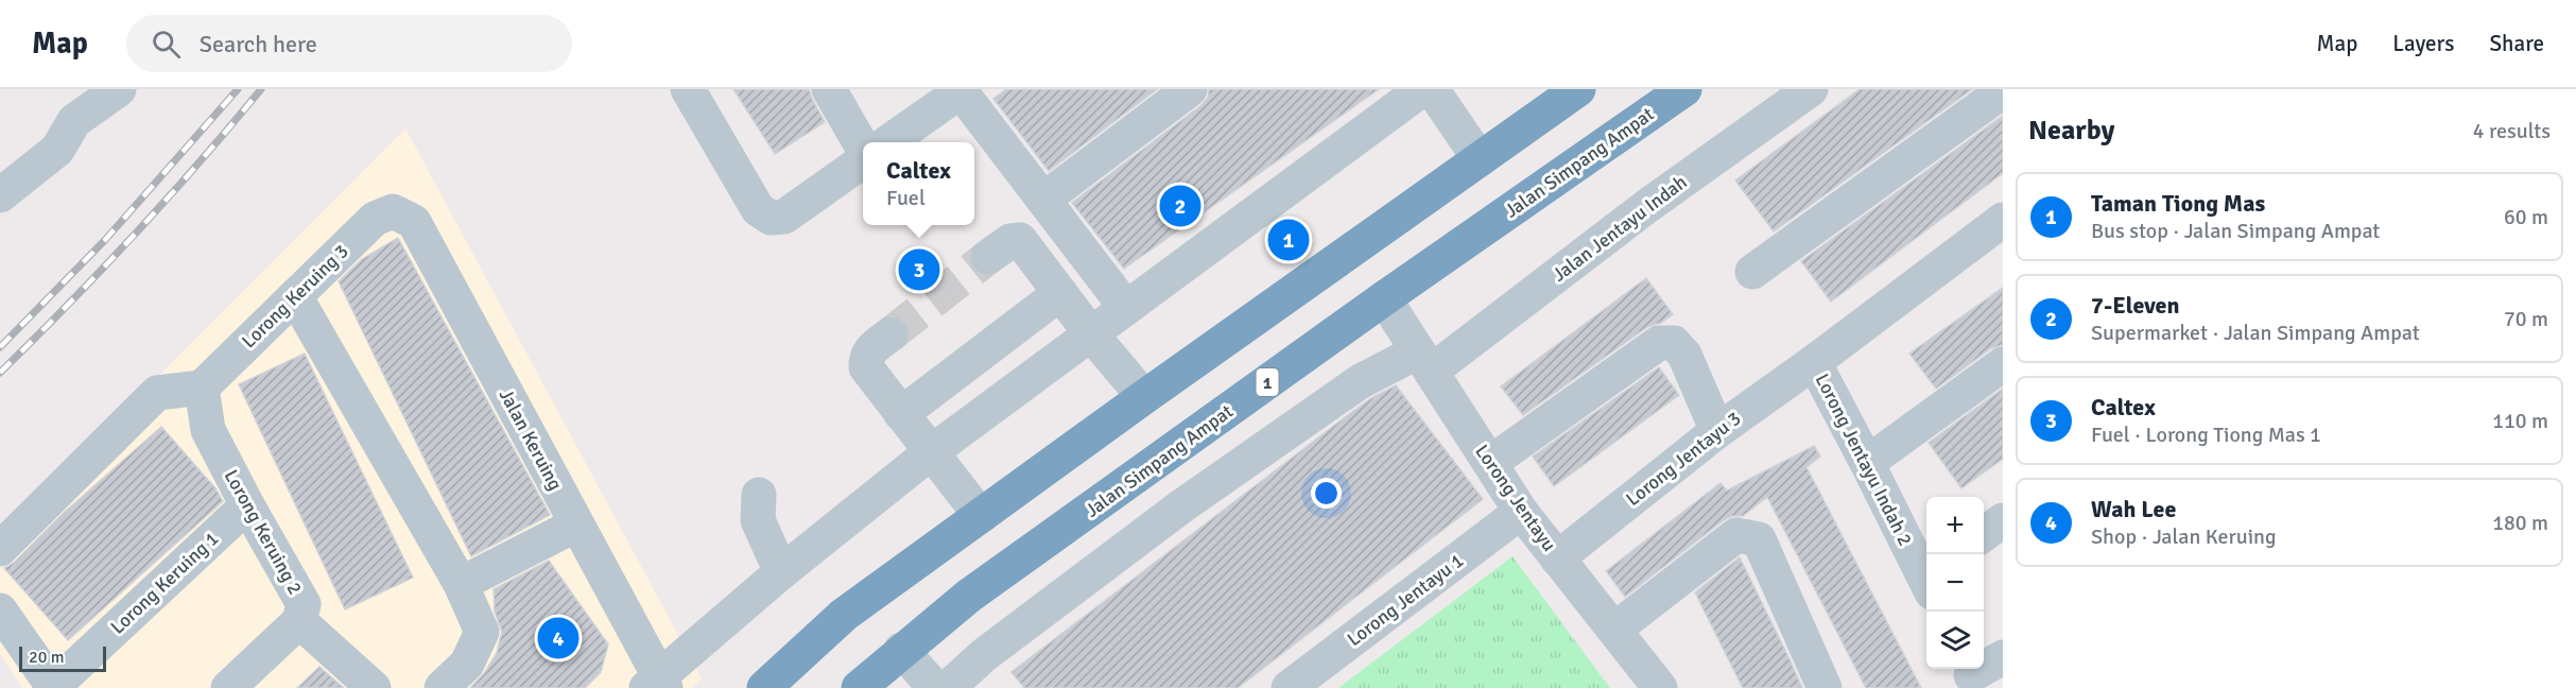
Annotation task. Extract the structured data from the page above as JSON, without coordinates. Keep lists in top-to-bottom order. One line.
{"streets":{"highway":["Jalan Simpang Ampat","1"],"street":["Jalan Jentayu Indah","Lorong Keruing 3","Jalan Keruing","Lorong Jentayu 3","Lorong Jentayu Indah 2","Lorong Jentayu","Lorong Keruing 2","Lorong Keruing 1","Lorong Jentayu 1"]},"crossings":[["Jalan Simpang Ampat","Lorong Jentayu"],["Jalan Jentayu Indah","Lorong Jentayu"],["Lorong Keruing 3","Jalan Keruing"],["Lorong Keruing 3","Lorong Keruing 2"],["Lorong Jentayu 3","Lorong Jentayu Indah 2"],["Lorong Jentayu 3","Lorong Jentayu"],["Lorong Jentayu","Lorong Jentayu 1"],["Lorong Keruing 2","Lorong Keruing 1"]],"scale_bar":"20 m","page":{"header":"Map","search":"Search here","nav":["Map","Layers","Share"],"heading":["Nearby","4 results"],"popup":["Caltex","Fuel"],"list":[{"mark":"1","name":"Taman Tiong Mas","note":"Bus stop · Jalan Simpang Ampat","value":"60 m"},{"mark":"2","name":"7-Eleven","note":"Supermarket · Jalan Simpang Ampat","value":"70 m"},{"mark":"3","name":"Caltex","note":"Fuel · Lorong Tiong Mas 1","value":"110 m"},{"mark":"4","name":"Wah Lee","note":"Shop · Jalan Keruing","value":"180 m"}],"pins":["2","1","3","4"],"map_buttons":["+","−"],"scale":"20 m"}}
